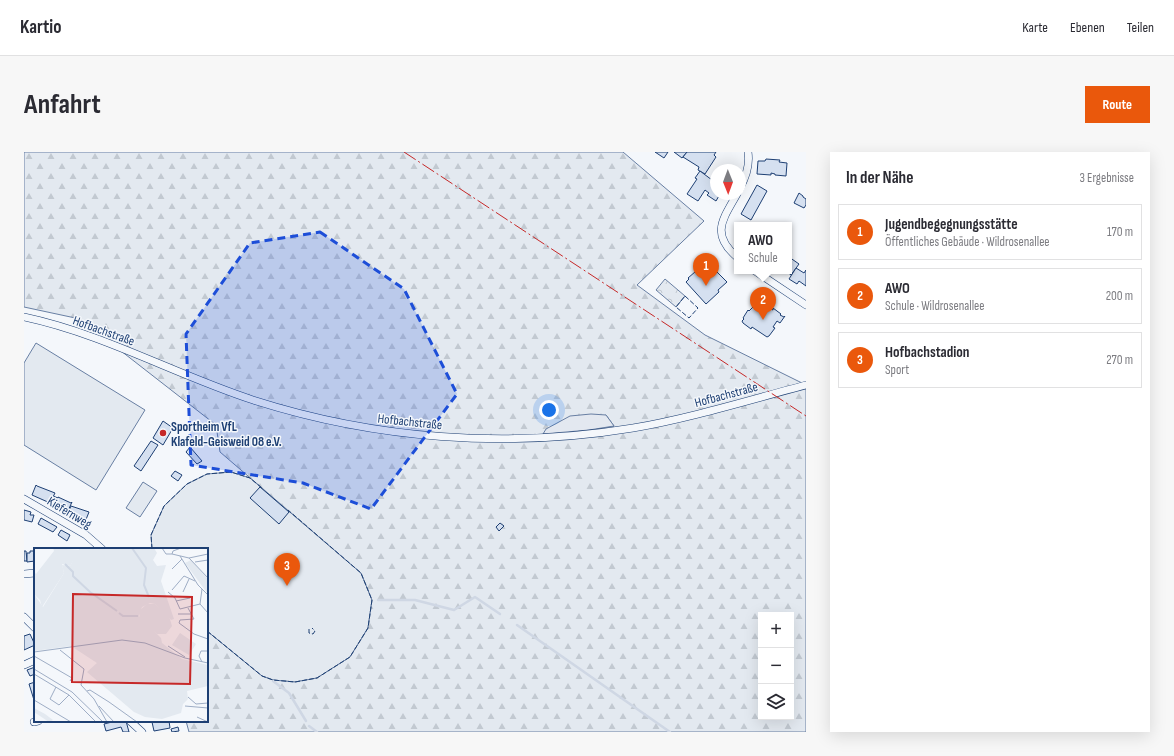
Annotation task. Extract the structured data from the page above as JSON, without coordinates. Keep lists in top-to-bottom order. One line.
{"streets":{"street":["Hofbachstraße","Kiefernweg"]},"places":["Sportheim VfL Klafeld-Geisweid 08 e.V."],"north":"bottom","page":{"header":"Kartio","nav":["Karte","Ebenen","Teilen"],"buttons":"Route","title":"Anfahrt","heading":["In der Nähe","3 Ergebnisse"],"list":[{"mark":"1","name":"Jugendbegegnungsstätte","note":"Öffentliches Gebäude · Wildrosenallee","value":"170 m"},{"mark":"2","name":"AWO","note":"Schule · Wildrosenallee","value":"200 m"},{"mark":"3","name":"Hofbachstadion","note":"Sport","value":"270 m"}],"popup":["AWO","Schule"],"pins":["1","2","3"],"map_buttons":["+","−"]}}
